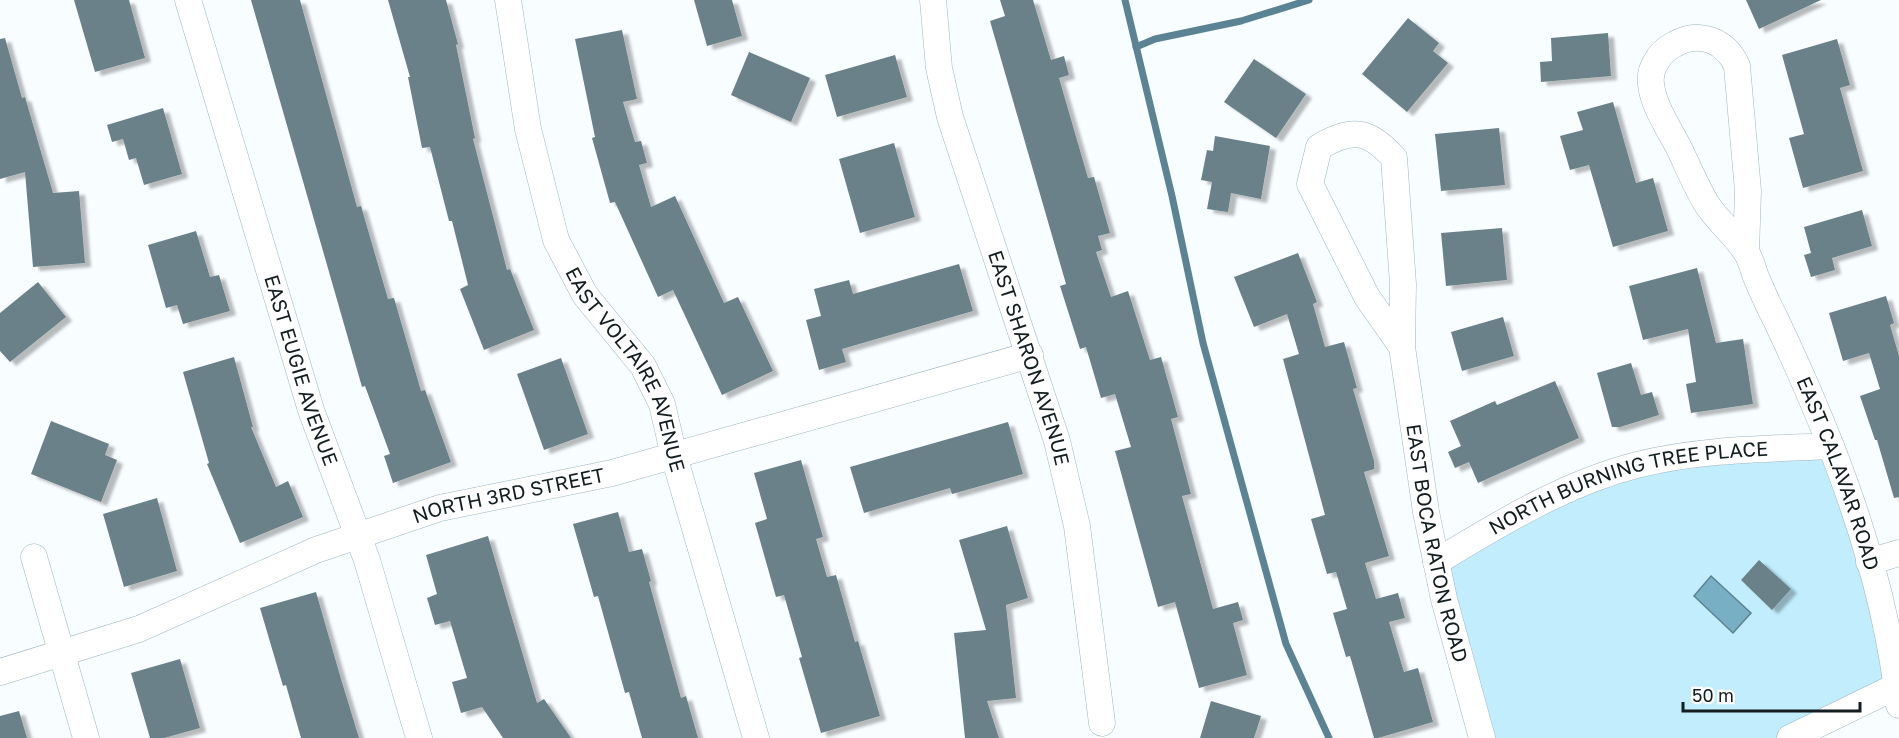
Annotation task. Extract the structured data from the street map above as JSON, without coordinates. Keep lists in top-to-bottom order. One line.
{"streets":{"street":["EAST SHARON AVENUE","EAST EUGIE AVENUE","EAST VOLTAIRE AVENUE","EAST CALAVAR ROAD","NORTH BURNING TREE PLACE","NORTH 3RD STREET","EAST BOCA RATON ROAD"]},"crossings":[["EAST SHARON AVENUE","NORTH 3RD STREET"],["EAST EUGIE AVENUE","NORTH 3RD STREET"],["EAST VOLTAIRE AVENUE","NORTH 3RD STREET"],["EAST CALAVAR ROAD","NORTH BURNING TREE PLACE"],["NORTH BURNING TREE PLACE","EAST BOCA RATON ROAD"]],"scale_bar":"50 m"}
